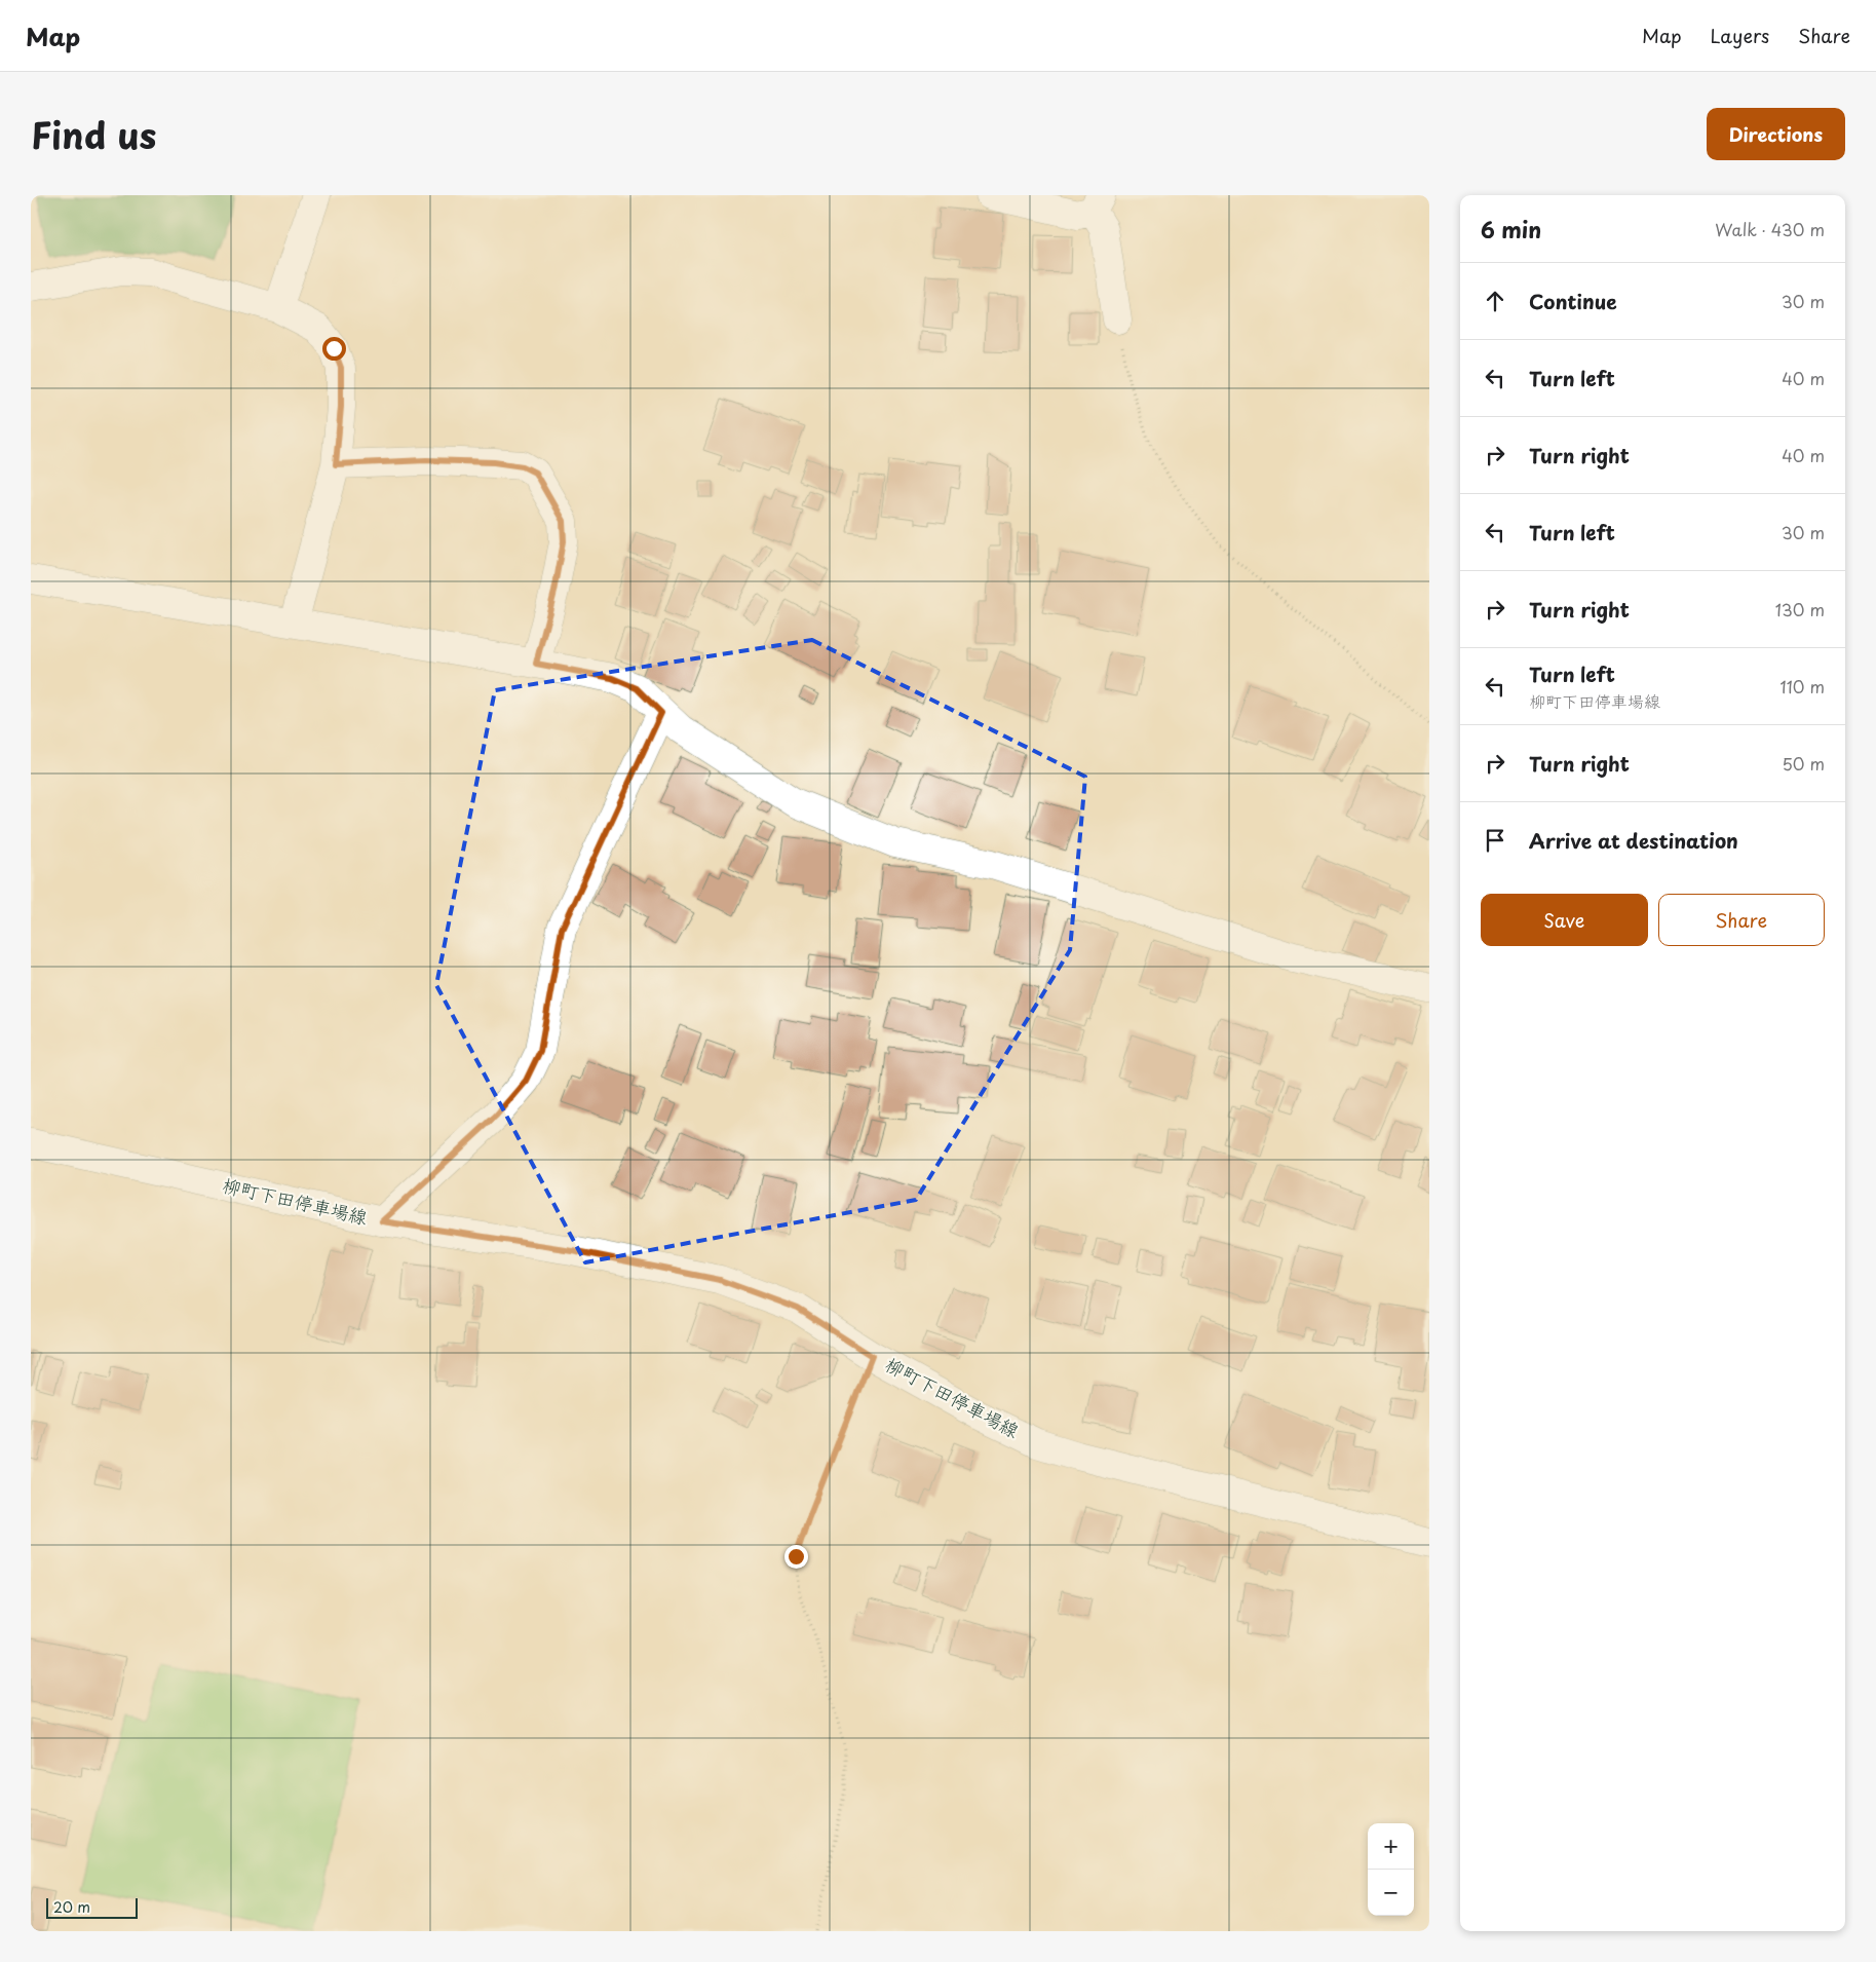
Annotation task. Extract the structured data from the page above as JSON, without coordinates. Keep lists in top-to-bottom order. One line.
{"streets":{"street":["柳町下田停車場線"]},"scale_bar":"20 m","page":{"header":"Map","nav":["Map","Layers","Share"],"title":"Find us","buttons":["Directions",["Save","Share"]],"heading":["6 min","Walk · 430 m"],"list":[["Continue","30 m"],["Turn left","40 m"],["Turn right","40 m"],["Turn left","30 m"],["Turn right","130 m"],["Turn left","柳町下田停車場線","110 m"],["Turn right","50 m"],"Arrive at destination"],"map_buttons":["+","−"],"scale":"20 m"}}
